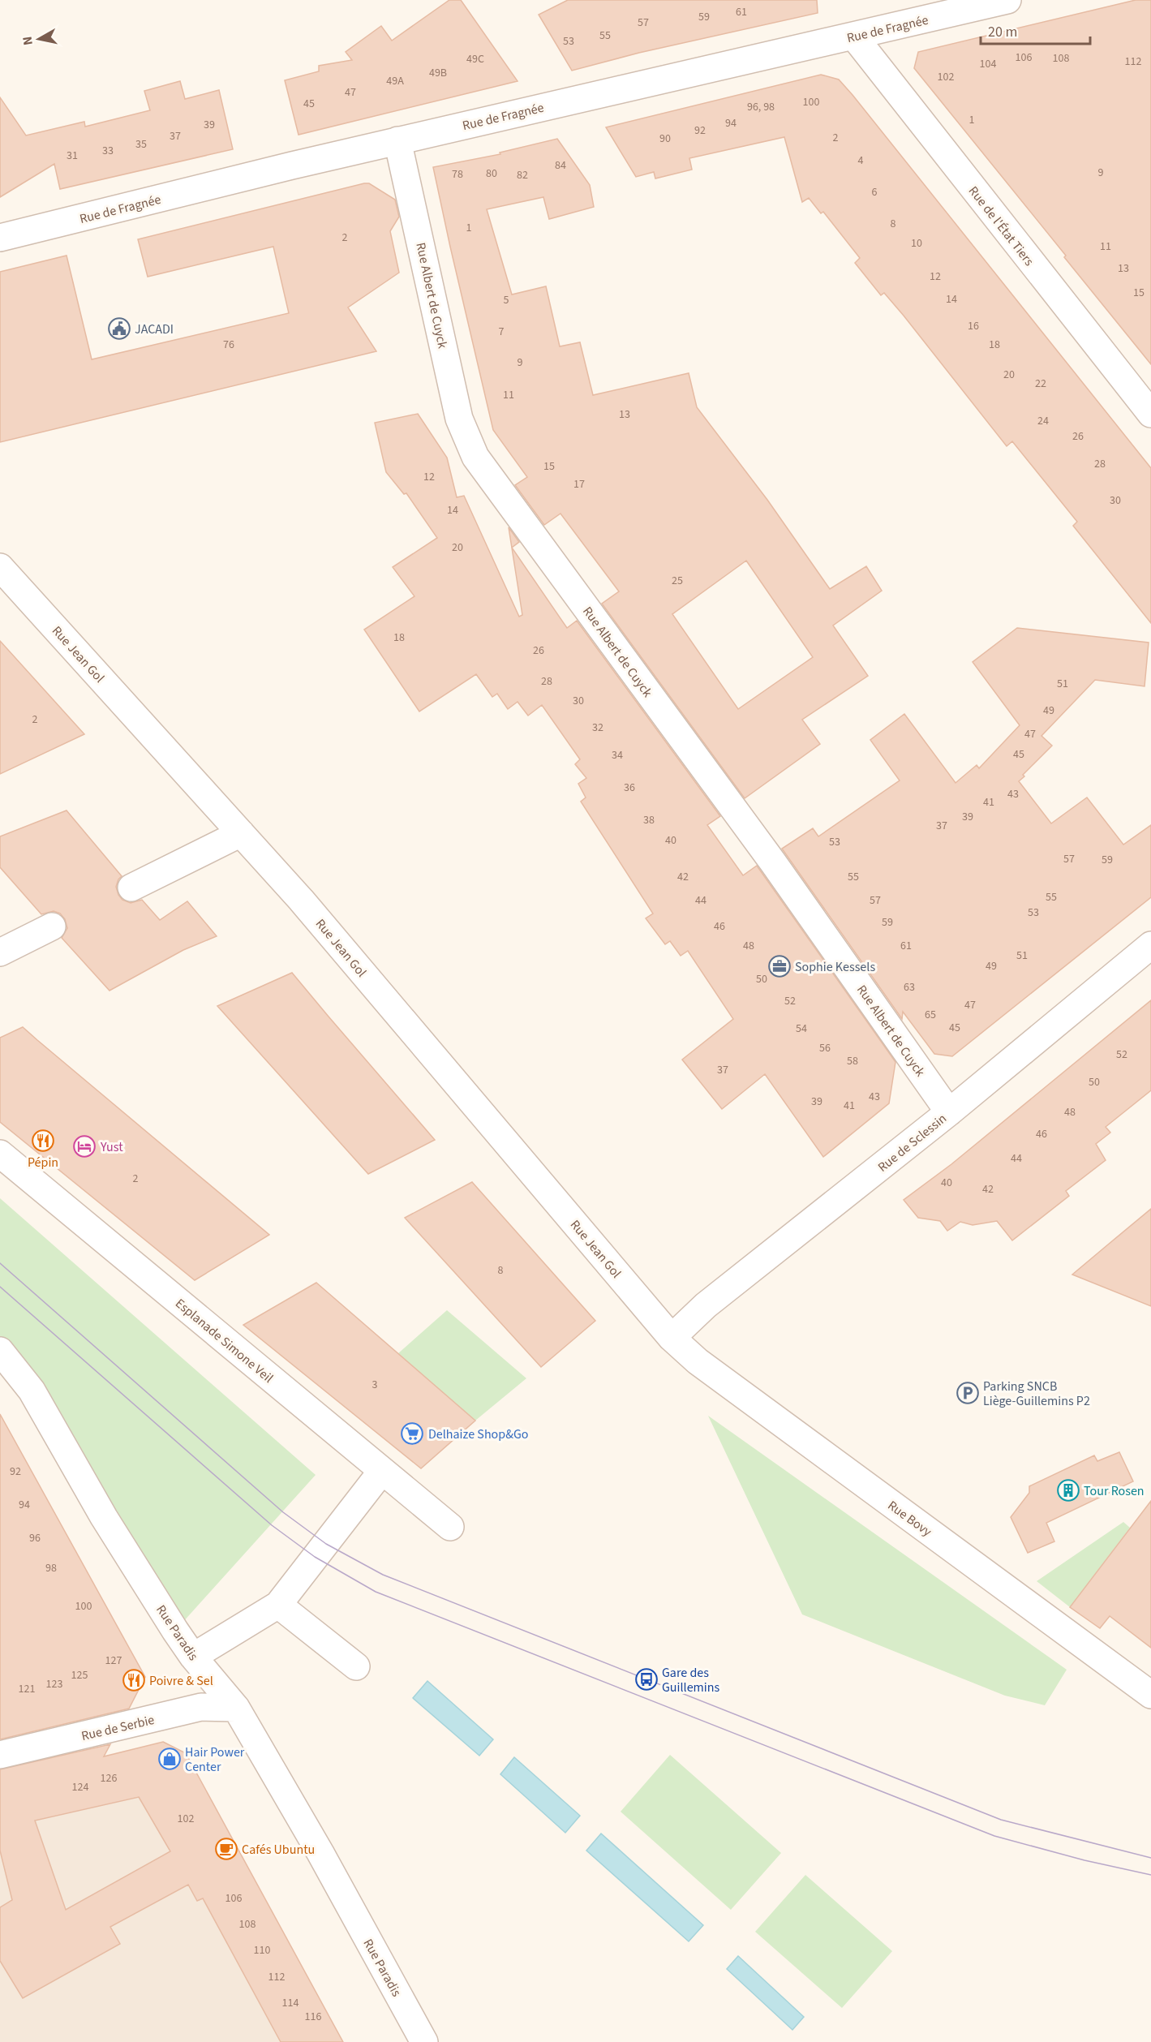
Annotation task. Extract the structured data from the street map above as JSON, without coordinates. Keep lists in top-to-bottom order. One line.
{"streets":{"street":["Rue de Fragnée","Rue de l'État Tiers","Rue Albert de Cuyck","Rue Jean Gol","Rue de Sclessin","Esplanade Simone Veil","Rue Bovy","Rue Paradis","Rue de Serbie"]},"crossings":[["Rue de Fragnée","Rue de l'État Tiers"],["Rue de Fragnée","Rue Albert de Cuyck"],["Rue Albert de Cuyck","Rue de Sclessin"],["Rue Jean Gol","Rue de Sclessin"],["Rue Jean Gol","Rue Bovy"],["Rue de Sclessin","Rue Bovy"],["Rue Paradis","Rue de Serbie"]],"places":{"public building":["JACADI"],"office":["Sophie Kessels"],"restaurant":["Pépin","Poivre & Sel"],"hotel":["Yust"],"parking":["Parking SNCB Liège-Guillemins P2"],"supermarket":["Delhaize Shop&Go"],"building":["Tour Rosen"],"bus stop":["Gare des Guillemins"],"shop":["Hair Power Center"],"cafe":["Cafés Ubuntu"]},"house_numbers":["61","59","57","55","53","106","108","49C","112","104","49B","102","49A","47","100","45","96, 98","1","94","39","92","37","2","90","35","33","31","4","84","9","80","78","82","6","8","1","2","10","11","13","12","15","14","5","16","7","76","18","9","20","22","11","13","24","26","28","15","12","17","30","14","20","25","18","26","28","51","30","49","2","32","47","45","34","36","43","41","39","38","37","40","53","57","59","42","55","55","44","57","53","59","46","48","61","51","49","50","63","52","47","65","45","54","56","52","58","37","50","43","39","41","48","46","44","2","40","42","8","3","92","94","96","98","100","127","125","123","121","126","124","102","106","108","110","112","114","116"],"scale_bar":"20 m","north":"left"}
